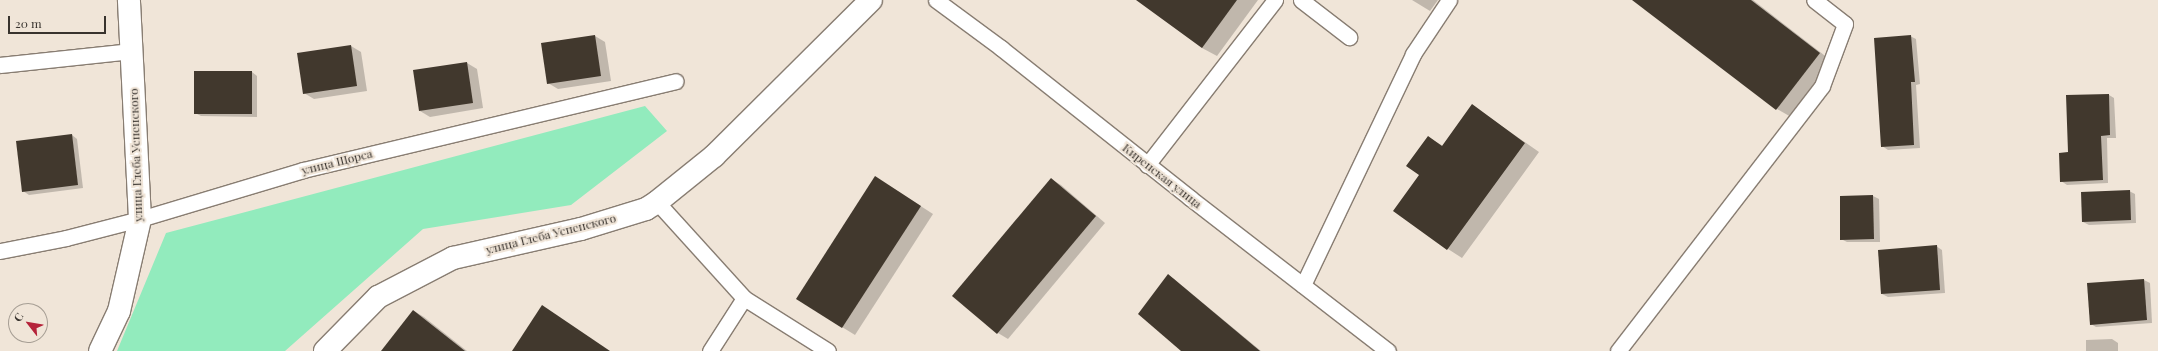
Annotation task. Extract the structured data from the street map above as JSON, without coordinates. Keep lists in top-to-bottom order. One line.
{"streets":{"street":["улица Глеба Успенского"],"lane":["улица Щорса","Киренская улица"]},"crossings":[["улица Глеба Успенского","улица Щорса"]],"scale_bar":"20 m","north":"top left"}
